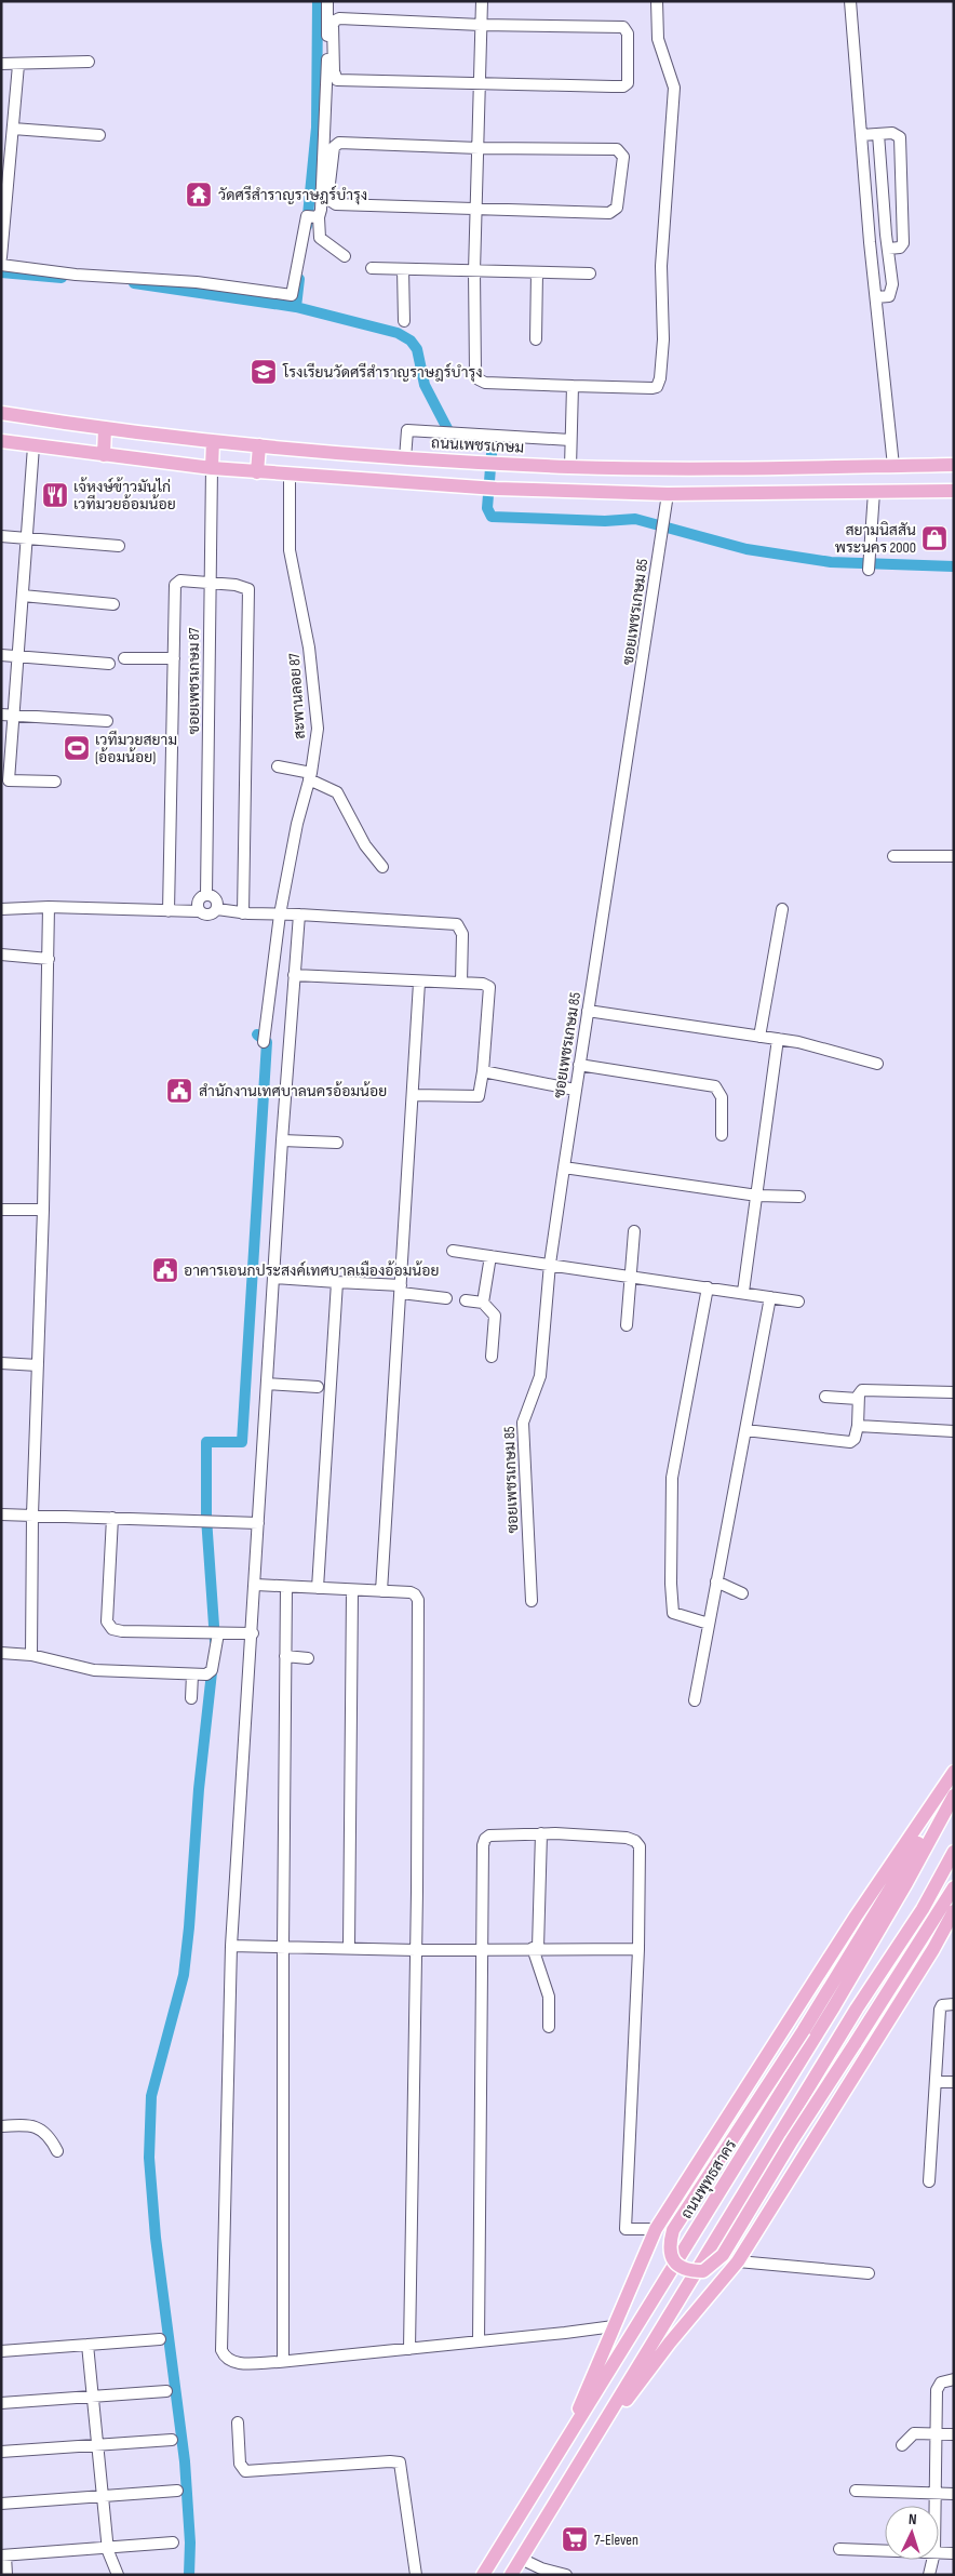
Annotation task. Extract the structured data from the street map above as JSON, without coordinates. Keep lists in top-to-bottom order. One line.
{"streets":{"main road":["ถนนเพชรเกษม","ถนนพุทธสาคร"],"street":["ซอยเพชรเกษม 85","ซอยเพชรเกษม 87","สะพานลอย 87"]},"places":{"temple":["วัดศรีสําราญราษฎร์บํารุง"],"school or university":["โรงเรียนวัดศรีสําราญราษฎร์บํารุง"],"restaurant":["เจ้หงษ์ข้าวมันไก่ เวทีมวยอ้อมน้อย"],"shop":["สยามนิสสัน พระนคร 2000"],"sports":["เวทีมวยสยาม (อ้อมน้อย)"],"public building":["สำนักงานเทศบาลนครอ้อมน้อย","อาคารเอนกประสงค์เทศบาลเมืองอ้อมน้อย"],"supermarket":["7-Eleven"]},"north":"top"}
